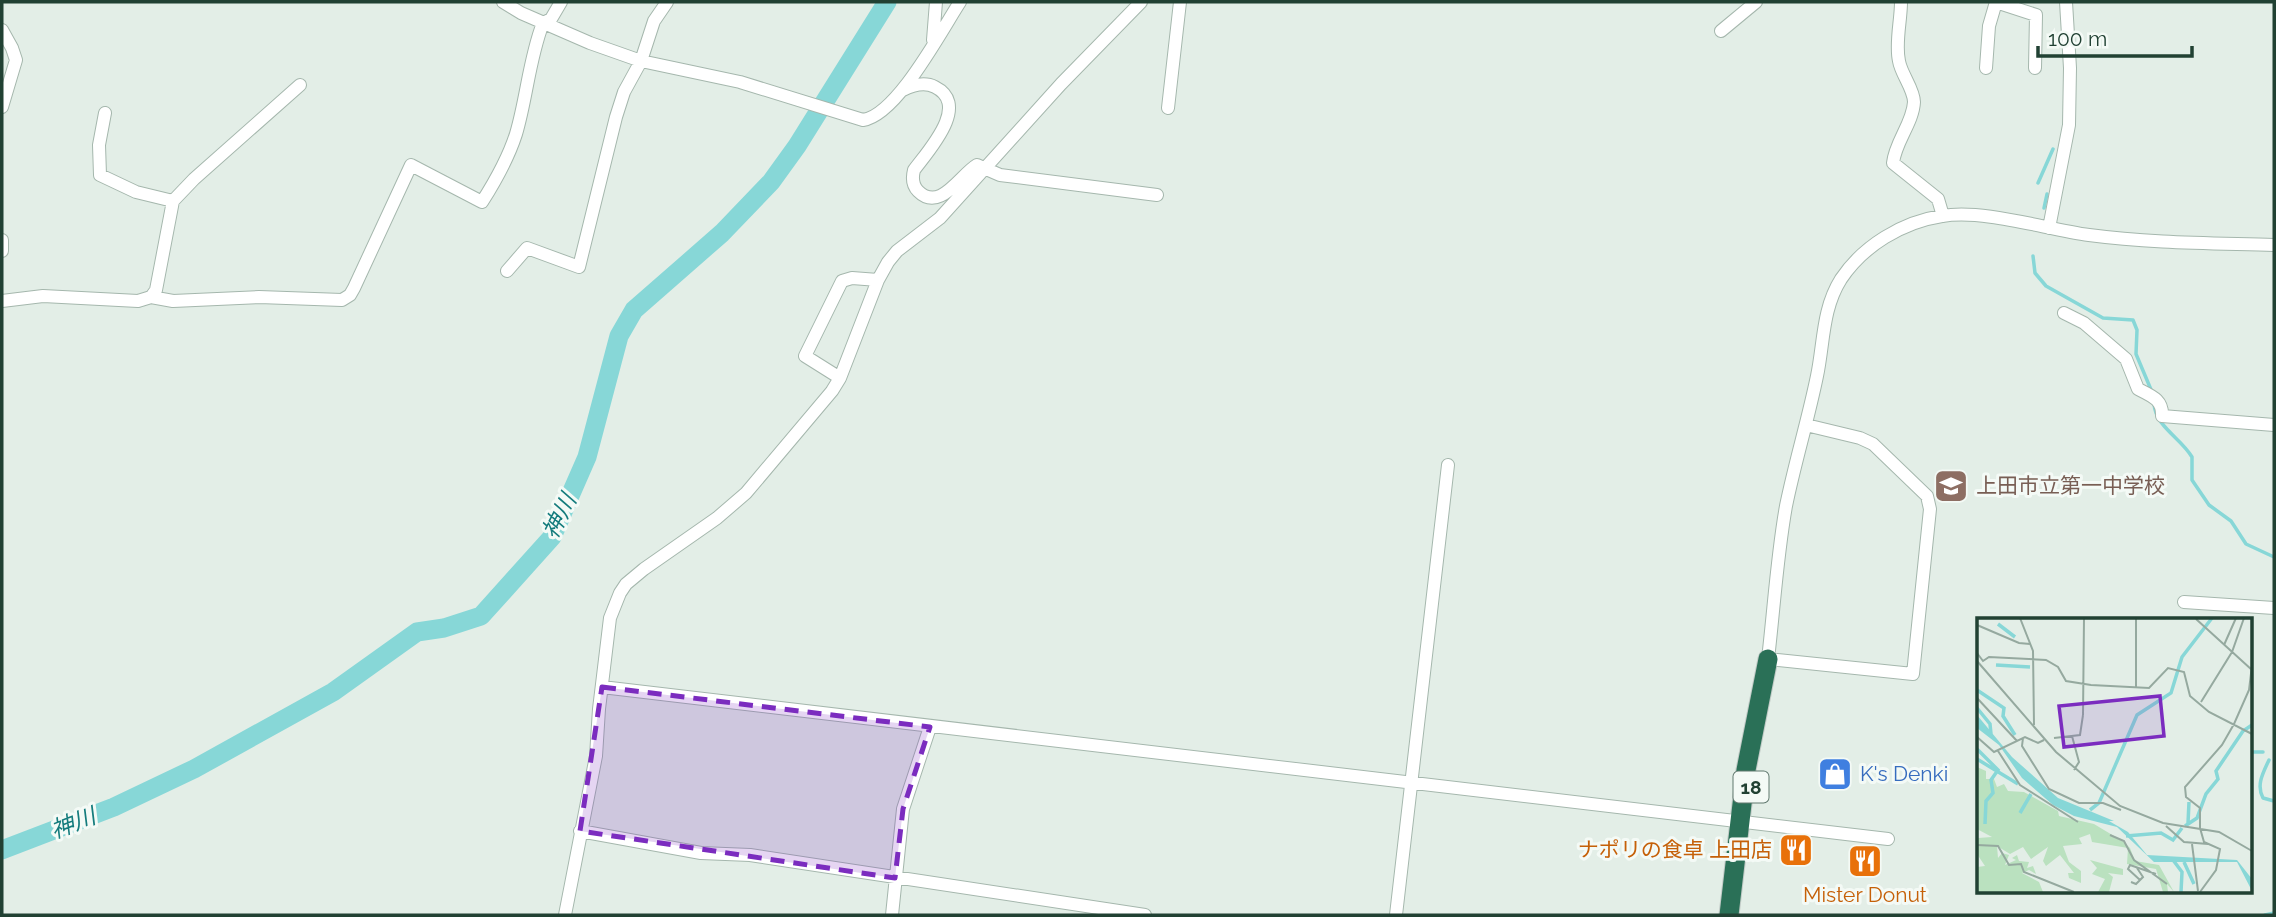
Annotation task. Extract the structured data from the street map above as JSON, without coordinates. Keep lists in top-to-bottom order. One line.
{"streets":{"highway":["18"]},"water":["神川"],"places":{"school or university":["上田市立第一中学校"],"shop":["K's Denki"],"restaurant":["ナポリの食卓 上田店","Mister Donut"]},"scale_bar":"100 m"}
